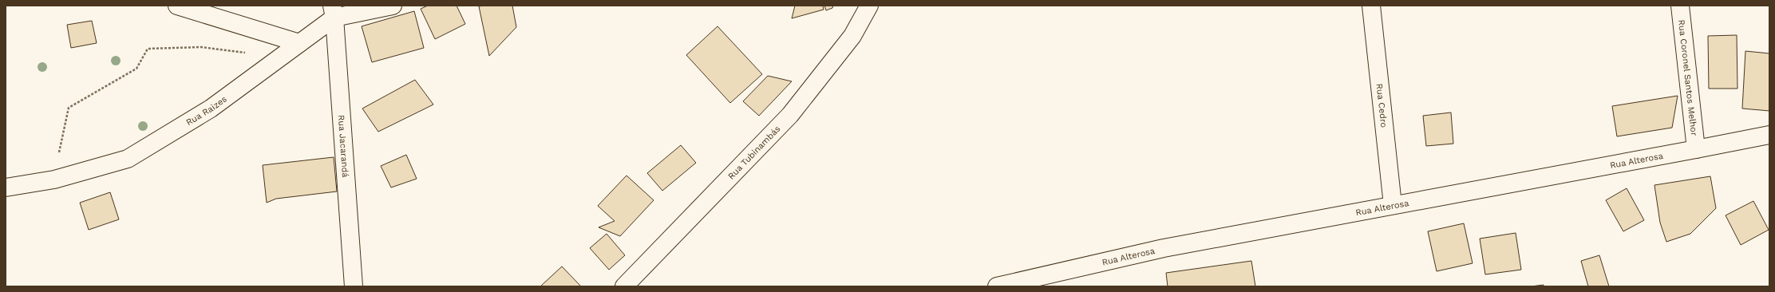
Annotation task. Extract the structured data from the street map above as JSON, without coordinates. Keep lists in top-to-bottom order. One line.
{"streets":{"street":["Rua Coronel Santos Melhor","Rua Cedro","Rua Raizes","Rua Jacarandá","Rua Tubinambás","Rua Alterosa"]},"crossings":[["Rua Coronel Santos Melhor","Rua Alterosa"],["Rua Cedro","Rua Alterosa"],["Rua Raizes","Rua Jacarandá"]]}
